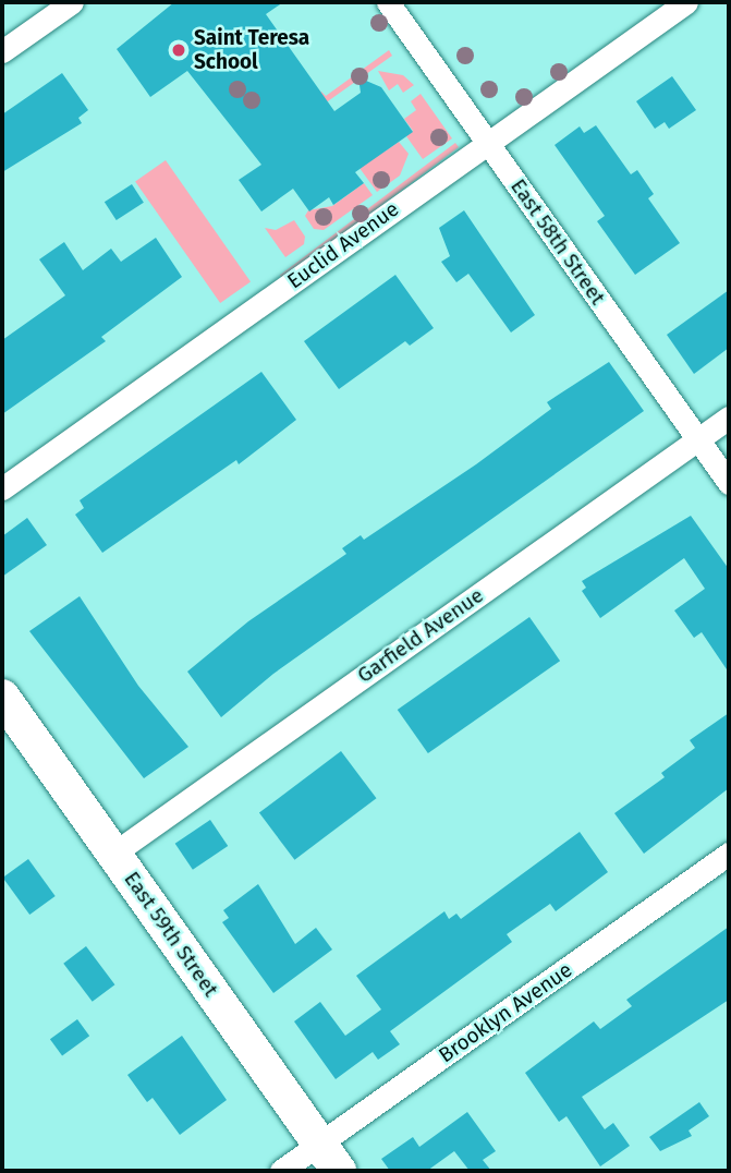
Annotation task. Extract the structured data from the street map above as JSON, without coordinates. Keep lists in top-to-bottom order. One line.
{"streets":{"street":["East 58th Street","Euclid Avenue","Garfield Avenue","East 59th Street","Brooklyn Avenue"]},"crossings":[["East 58th Street","Euclid Avenue"],["East 58th Street","Garfield Avenue"],["Garfield Avenue","East 59th Street"],["East 59th Street","Brooklyn Avenue"]],"places":["Saint Teresa School"]}
